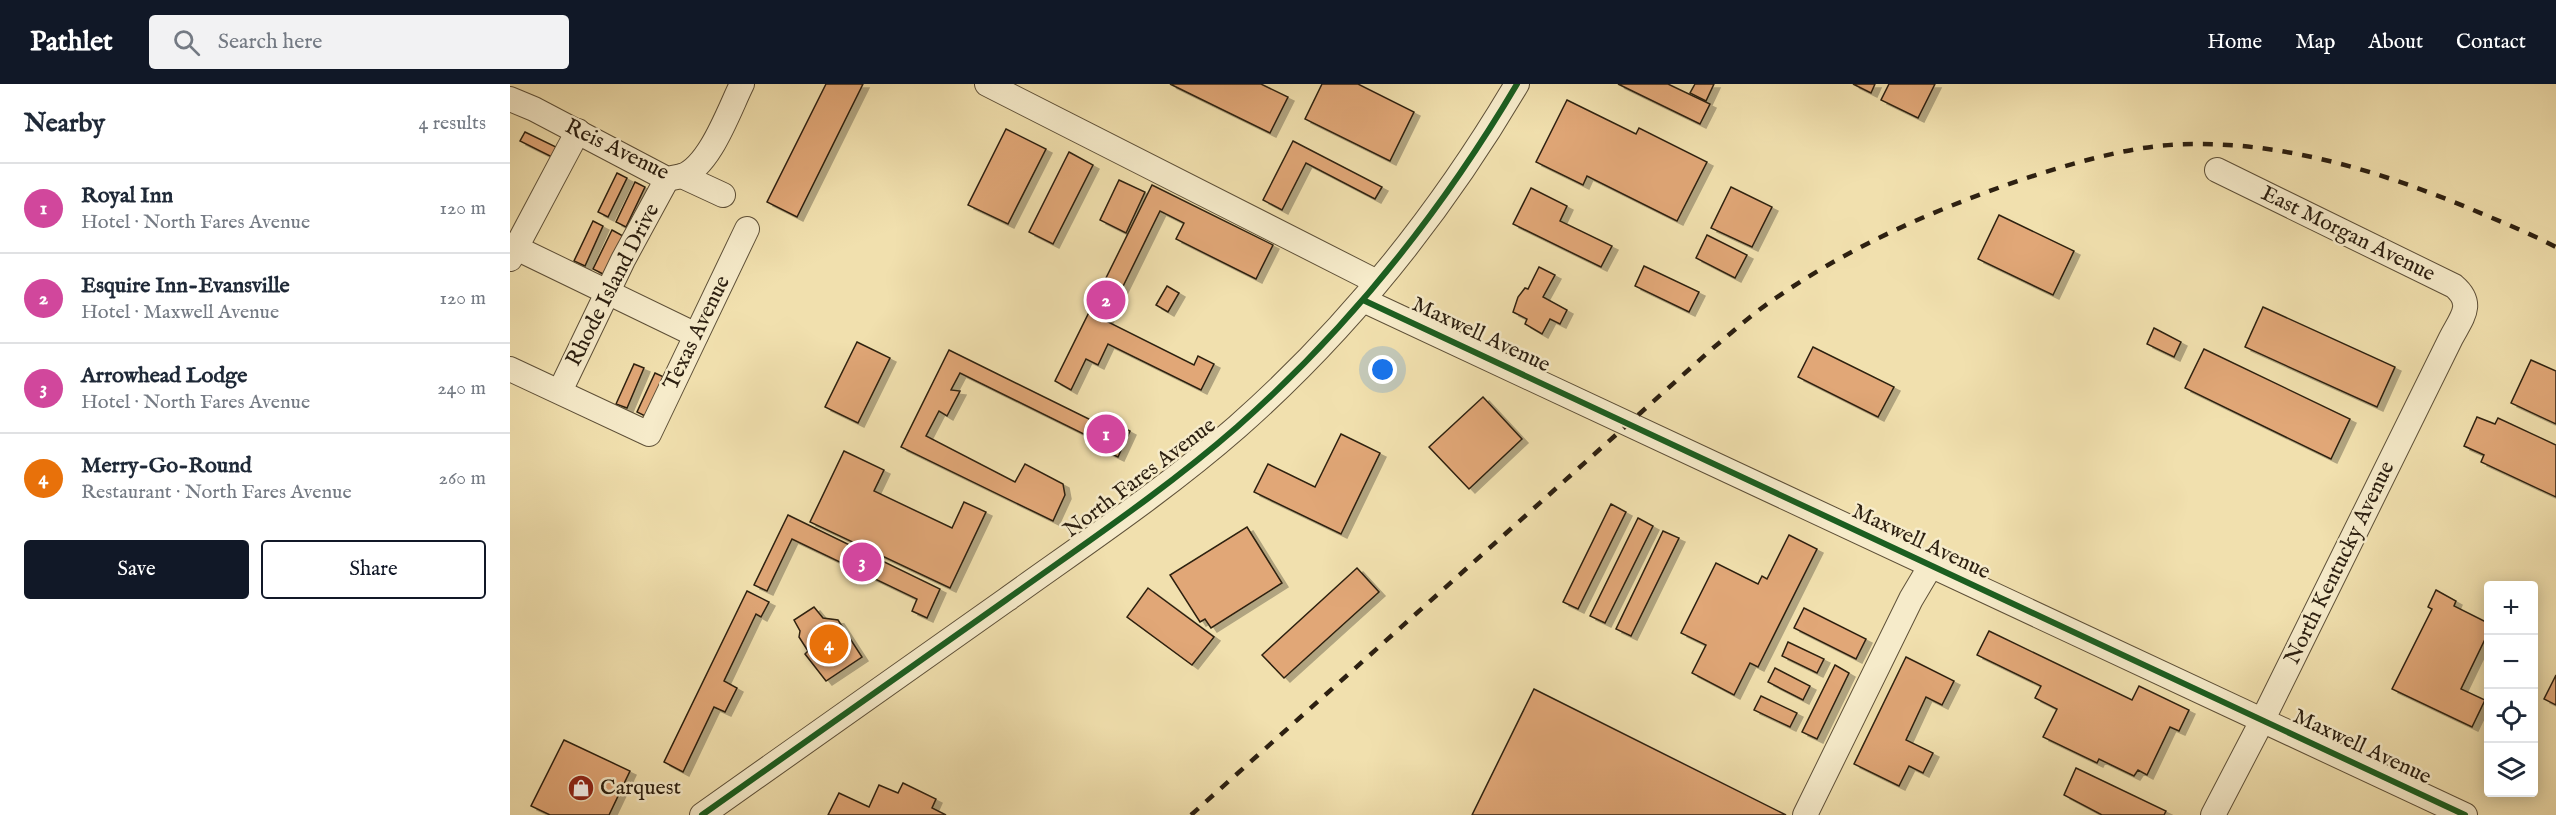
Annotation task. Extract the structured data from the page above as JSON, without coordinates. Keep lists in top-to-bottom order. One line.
{"streets":{"street":["Reis Avenue","East Morgan Avenue","Rhode Island Drive","Texas Avenue","Maxwell Avenue","North Fares Avenue","North Kentucky Avenue"]},"crossings":[["Reis Avenue","Rhode Island Drive"],["East Morgan Avenue","North Kentucky Avenue"],["Rhode Island Drive","Texas Avenue"],["Maxwell Avenue","North Fares Avenue"],["Maxwell Avenue","North Kentucky Avenue"]],"places":{"shop":["Carquest"]},"page":{"header":"Pathlet","search":"Search here","nav":["Home","Map","About","Contact"],"heading":["Nearby","4 results"],"list":[{"mark":"1","name":"Royal Inn","note":"Hotel · North Fares Avenue","value":"120 m"},{"mark":"2","name":"Esquire Inn-Evansville","note":"Hotel · Maxwell Avenue","value":"120 m"},{"mark":"3","name":"Arrowhead Lodge","note":"Hotel · North Fares Avenue","value":"240 m"},{"mark":"4","name":"Merry-Go-Round","note":"Restaurant · North Fares Avenue","value":"260 m"}],"pins":["2","1","3","4"],"buttons":["Save","Share"],"map_buttons":["+","−"]}}
